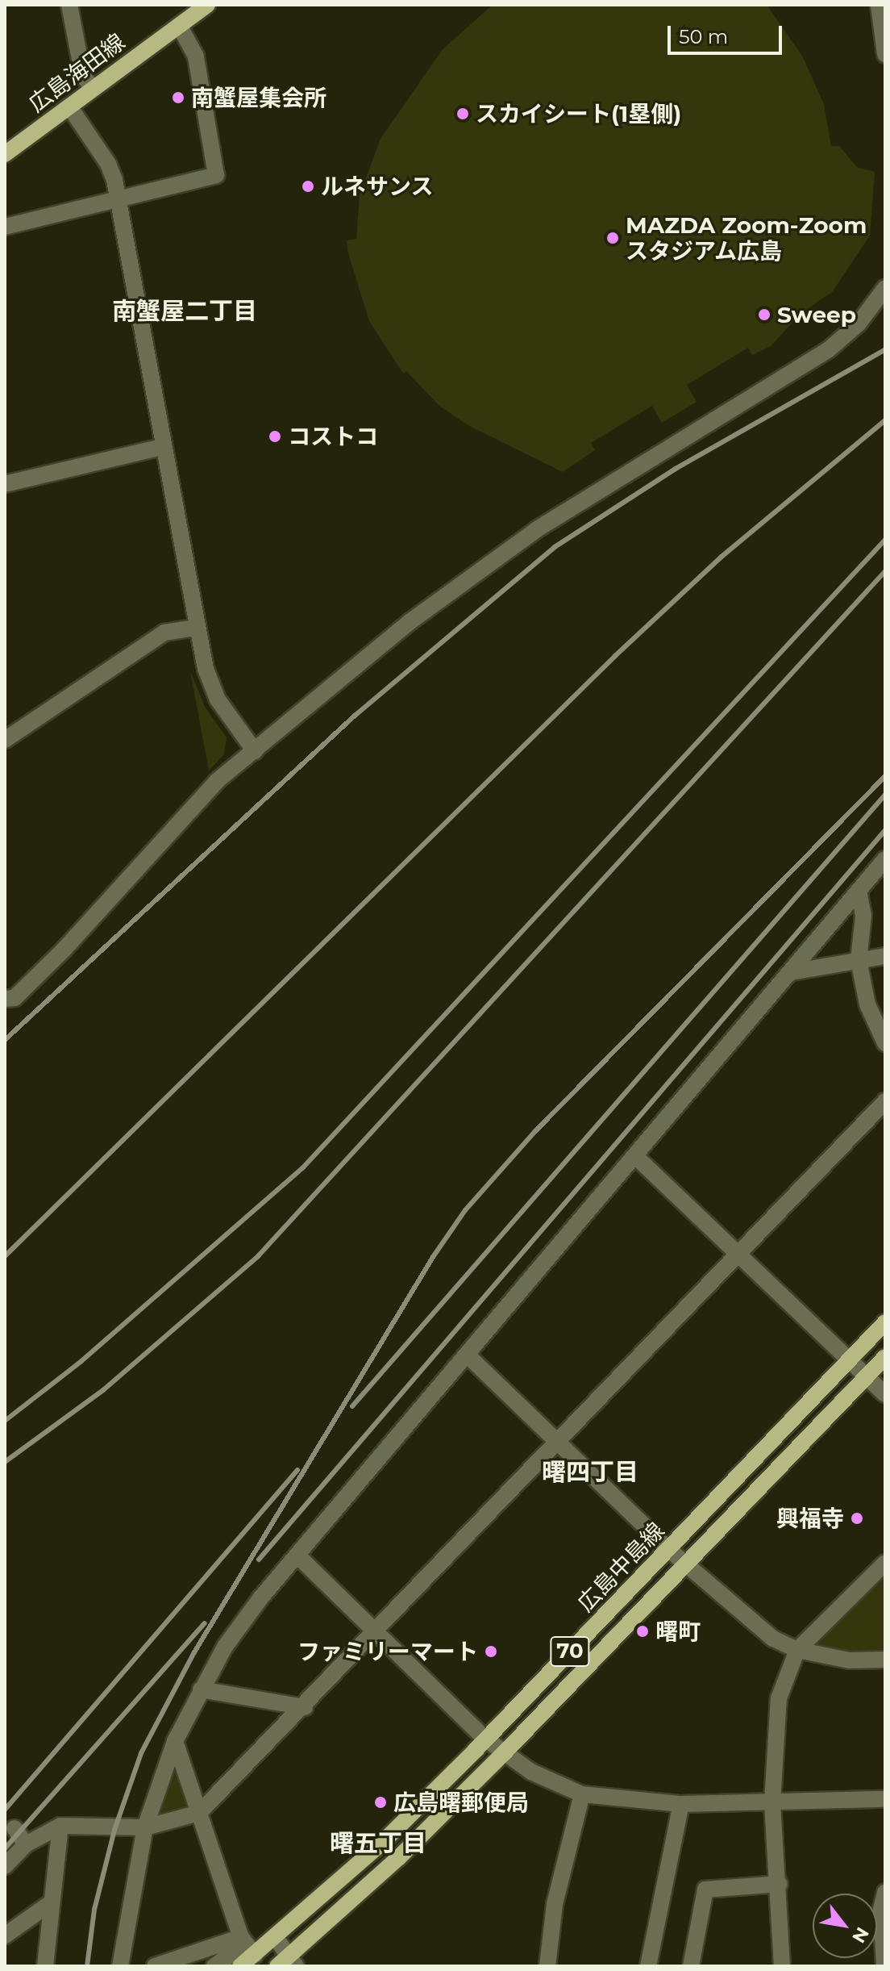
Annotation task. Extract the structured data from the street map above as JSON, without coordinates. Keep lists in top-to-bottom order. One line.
{"streets":{"main road":["広島海田線","広島中島線","70"]},"districts":["南蟹屋二丁目","曙四丁目","曙五丁目"],"places":["南蟹屋集会所","スカイシート(1塁側)","ルネサンス","MAZDA Zoom-Zoom スタジアム広島","Sweep","コストコ","興福寺","曙町","ファミリーマート","広島曙郵便局"],"scale_bar":"50 m","north":"bottom right"}
